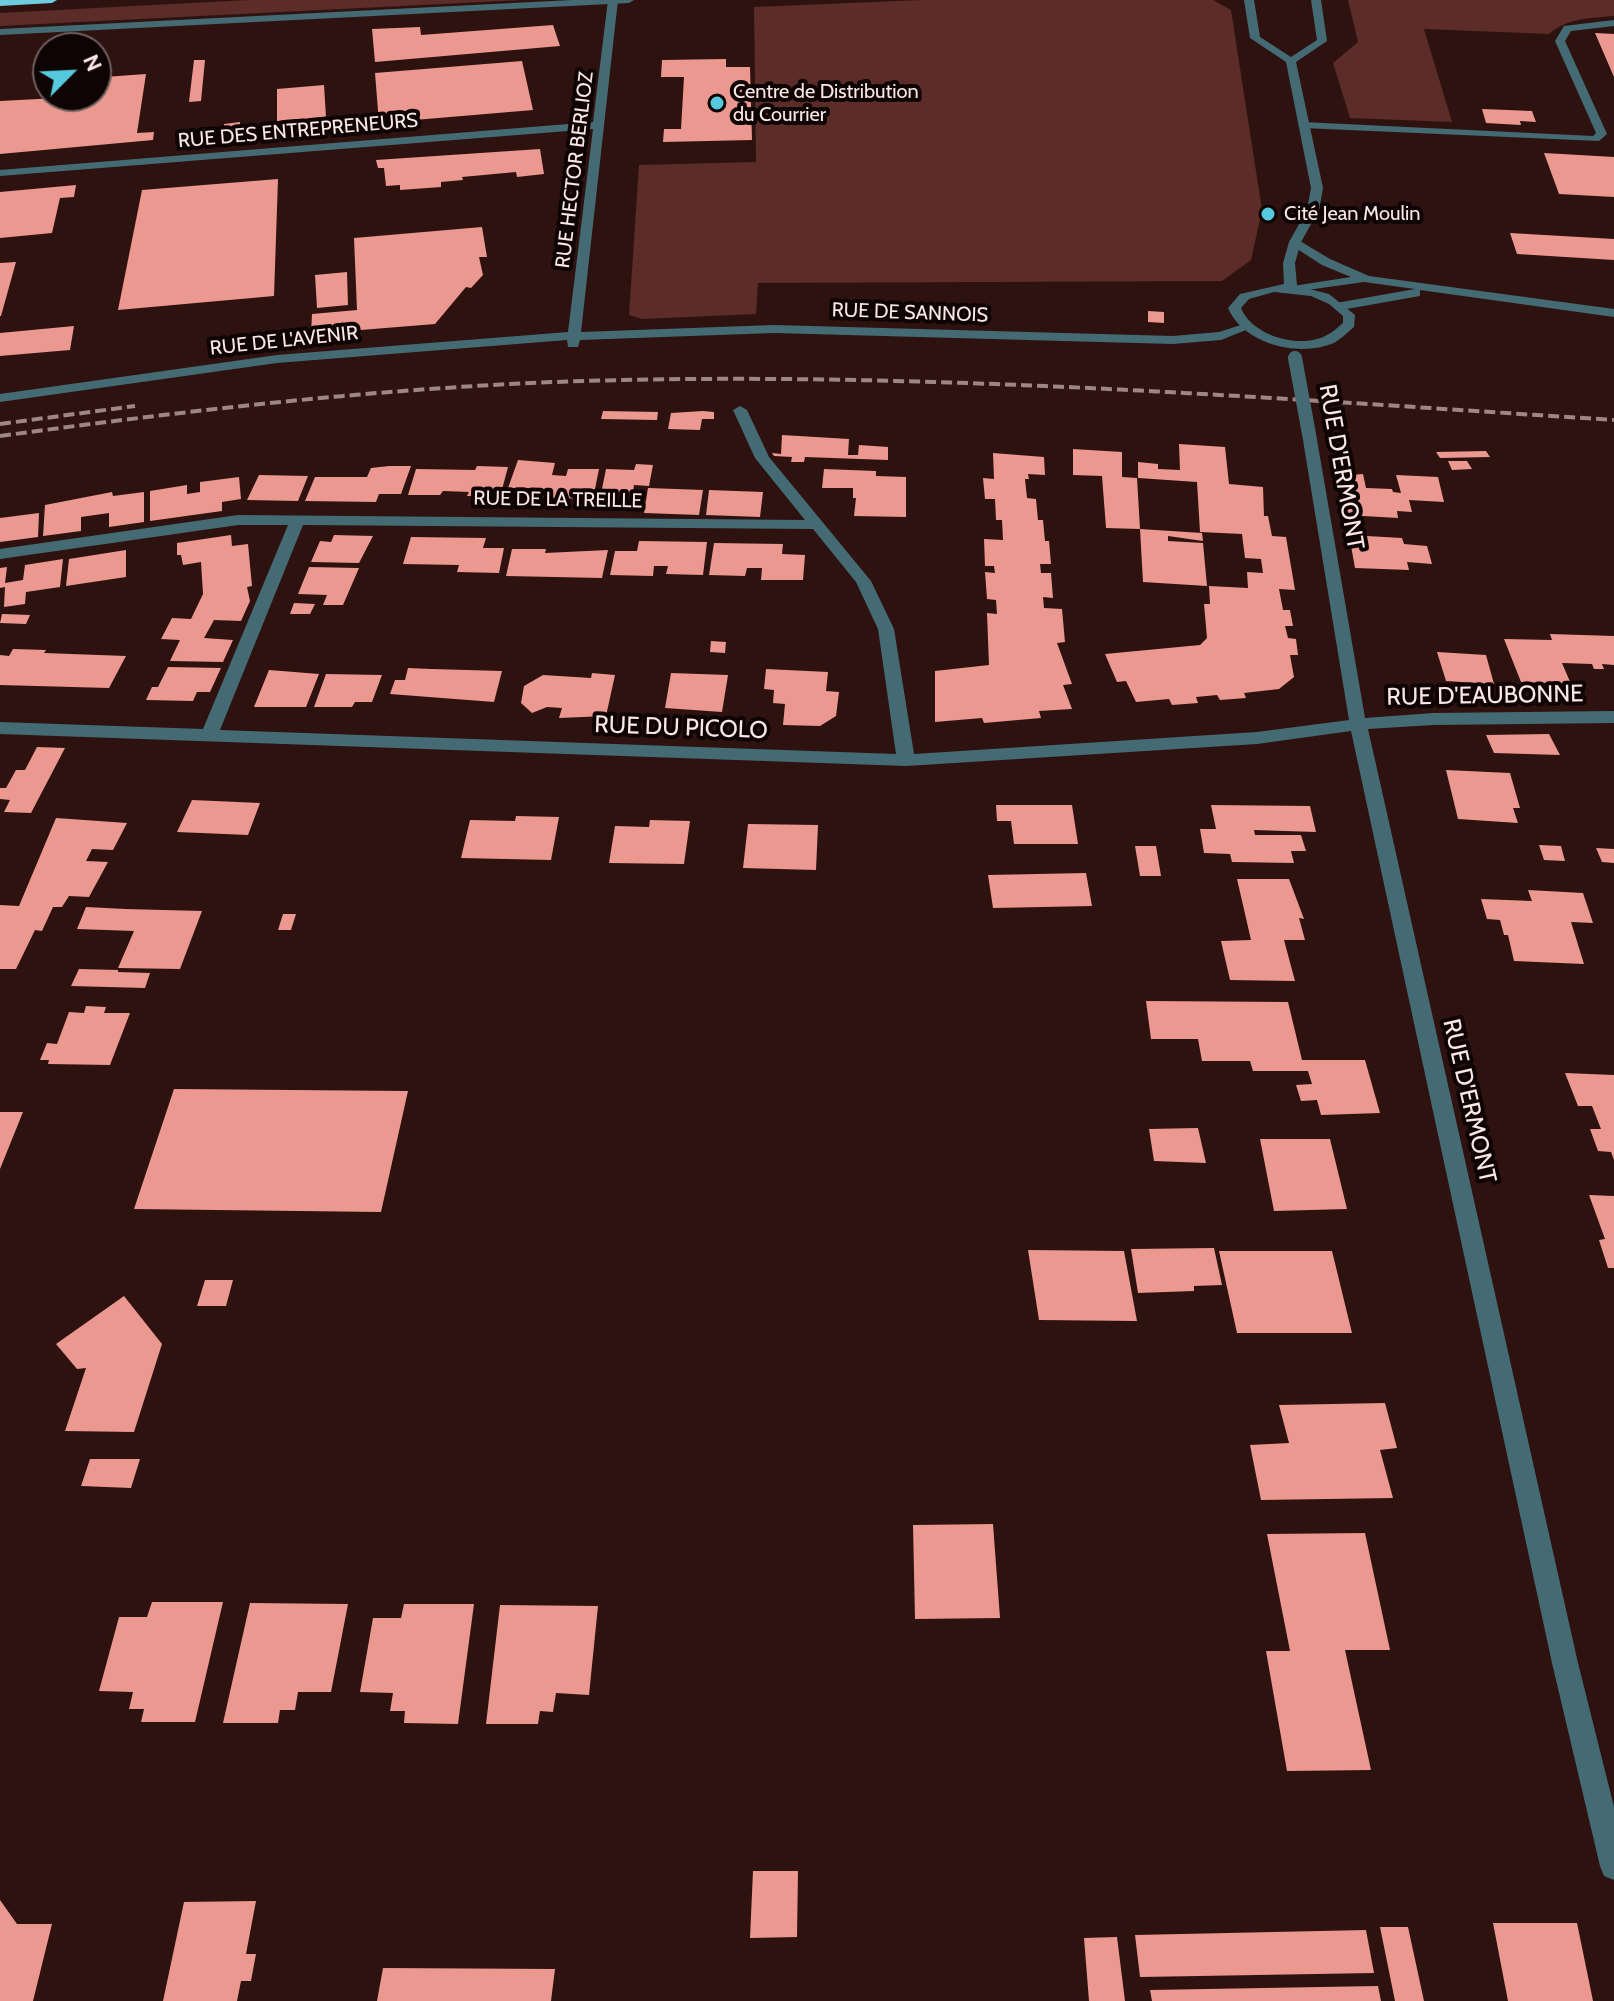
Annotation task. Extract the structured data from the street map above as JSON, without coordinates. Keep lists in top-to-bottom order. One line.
{"streets":{"street":["RUE DES ENTREPRENEURS","RUE HECTOR BERLIOZ","RUE DE SANNOIS","RUE DE L'AVENIR","RUE D'ERMONT","RUE DE LA TREILLE","RUE D'EAUBONNE","RUE DU PICOLO"]},"crossings":[["RUE DES ENTREPRENEURS","RUE HECTOR BERLIOZ"],["RUE HECTOR BERLIOZ","RUE DE SANNOIS"],["RUE HECTOR BERLIOZ","RUE DE L'AVENIR"],["RUE DE SANNOIS","RUE DE L'AVENIR"],["RUE D'ERMONT","RUE D'EAUBONNE"],["RUE D'ERMONT","RUE DU PICOLO"],["RUE D'EAUBONNE","RUE DU PICOLO"]],"places":["Centre de Distribution du Courrier","Cité Jean Moulin"],"north":"top right"}
